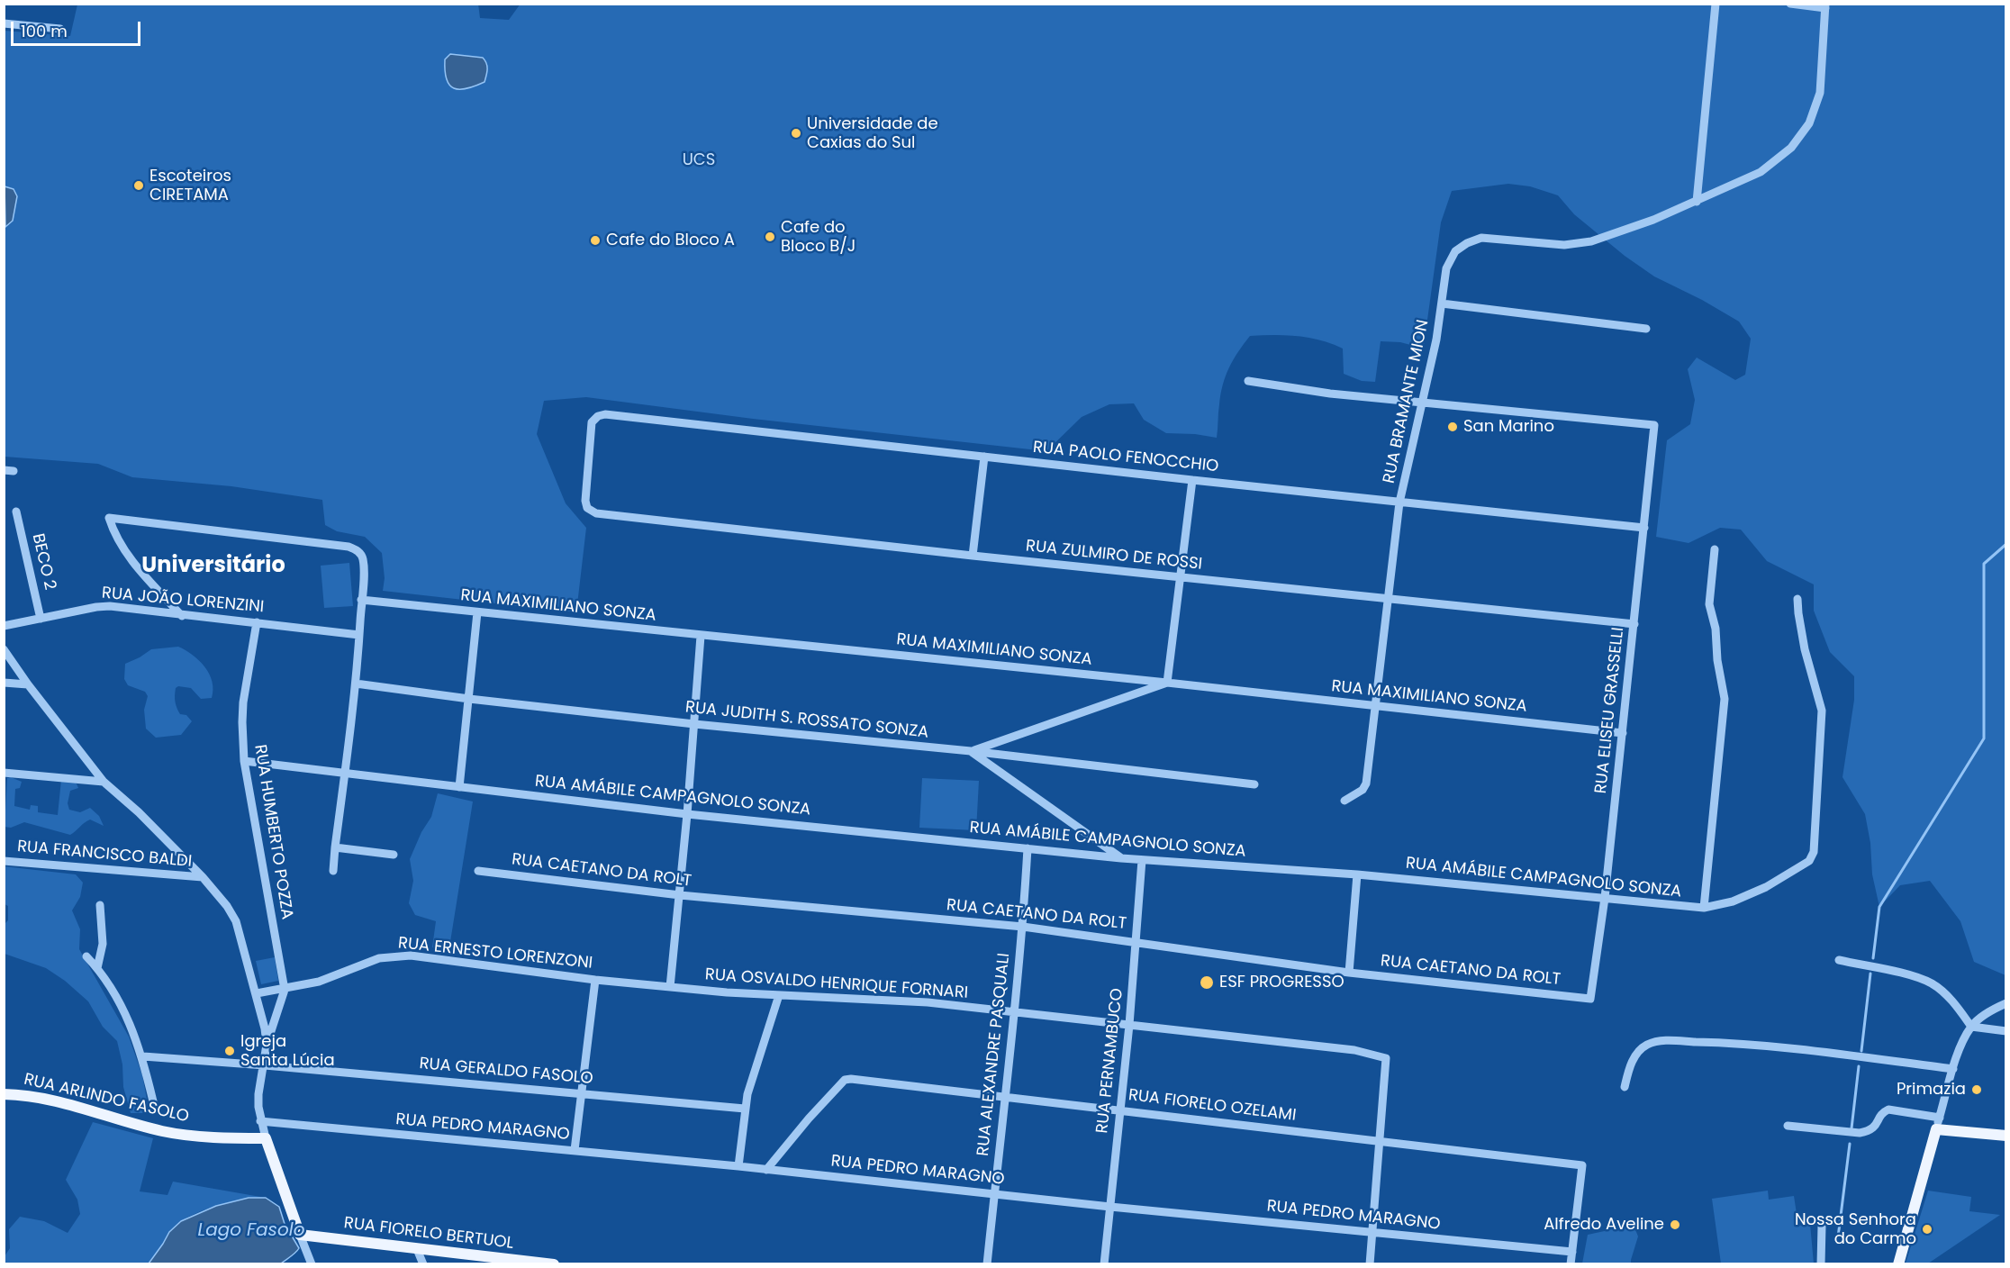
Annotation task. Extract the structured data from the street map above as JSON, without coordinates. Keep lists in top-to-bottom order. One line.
{"streets":{"main road":["RUA ARLINDO FASOLO","RUA FIORELO BERTUOL"],"street":["RUA BRAMANTE MION","RUA PAOLO FENOCCHIO","RUA ZULMIRO DE ROSSI","BECO 2","RUA JOÃO LORENZINI","RUA MAXIMILIANO SONZA","RUA ELISEU GRASSELLI","RUA JUDITH S. ROSSATO SONZA","RUA AMÁBILE CAMPAGNOLO SONZA","RUA HUMBERTO POZZA","RUA FRANCISCO BALDI","RUA CAETANO DA ROLT","RUA ERNESTO LORENZONI","RUA OSVALDO HENRIQUE FORNARI","RUA ALEXANDRE PASQUALI","RUA PERNAMBUCO","RUA GERALDO FASOLO","RUA FIORELO OZELAMI","RUA PEDRO MARAGNO"]},"crossings":[["RUA BRAMANTE MION","RUA PAOLO FENOCCHIO"],["RUA BRAMANTE MION","RUA ZULMIRO DE ROSSI"],["RUA BRAMANTE MION","RUA MAXIMILIANO SONZA"],["RUA BRAMANTE MION","RUA ELISEU GRASSELLI"],["RUA PAOLO FENOCCHIO","RUA ZULMIRO DE ROSSI"],["RUA PAOLO FENOCCHIO","RUA ELISEU GRASSELLI"],["RUA ZULMIRO DE ROSSI","RUA ELISEU GRASSELLI"],["BECO 2","RUA JOÃO LORENZINI"],["RUA JOÃO LORENZINI","RUA HUMBERTO POZZA"],["RUA MAXIMILIANO SONZA","RUA ELISEU GRASSELLI"],["RUA ELISEU GRASSELLI","RUA AMÁBILE CAMPAGNOLO SONZA"],["RUA ELISEU GRASSELLI","RUA CAETANO DA ROLT"],["RUA AMÁBILE CAMPAGNOLO SONZA","RUA HUMBERTO POZZA"],["RUA AMÁBILE CAMPAGNOLO SONZA","RUA ALEXANDRE PASQUALI"],["RUA AMÁBILE CAMPAGNOLO SONZA","RUA PERNAMBUCO"],["RUA HUMBERTO POZZA","RUA ERNESTO LORENZONI"],["RUA CAETANO DA ROLT","RUA ALEXANDRE PASQUALI"],["RUA CAETANO DA ROLT","RUA PERNAMBUCO"],["RUA ERNESTO LORENZONI","RUA OSVALDO HENRIQUE FORNARI"],["RUA OSVALDO HENRIQUE FORNARI","RUA ALEXANDRE PASQUALI"],["RUA OSVALDO HENRIQUE FORNARI","RUA PERNAMBUCO"],["RUA OSVALDO HENRIQUE FORNARI","RUA FIORELO OZELAMI"],["RUA ALEXANDRE PASQUALI","RUA FIORELO OZELAMI"],["RUA ALEXANDRE PASQUALI","RUA PEDRO MARAGNO"],["RUA PERNAMBUCO","RUA FIORELO OZELAMI"],["RUA PERNAMBUCO","RUA PEDRO MARAGNO"],["RUA FIORELO OZELAMI","RUA PEDRO MARAGNO"]],"districts":["Universitário"],"water":["Lago Fasolo"],"parks":["UCS"],"places":["Universidade de Caxias do Sul","Escoteiros CIRETAMA","Cafe do Bloco B/J","Cafe do Bloco A","San Marino","ESF PROGRESSO","Igreja Santa Lúcia","Primazia","Alfredo Aveline","Nossa Senhora do Carmo"],"scale_bar":"100 m"}
